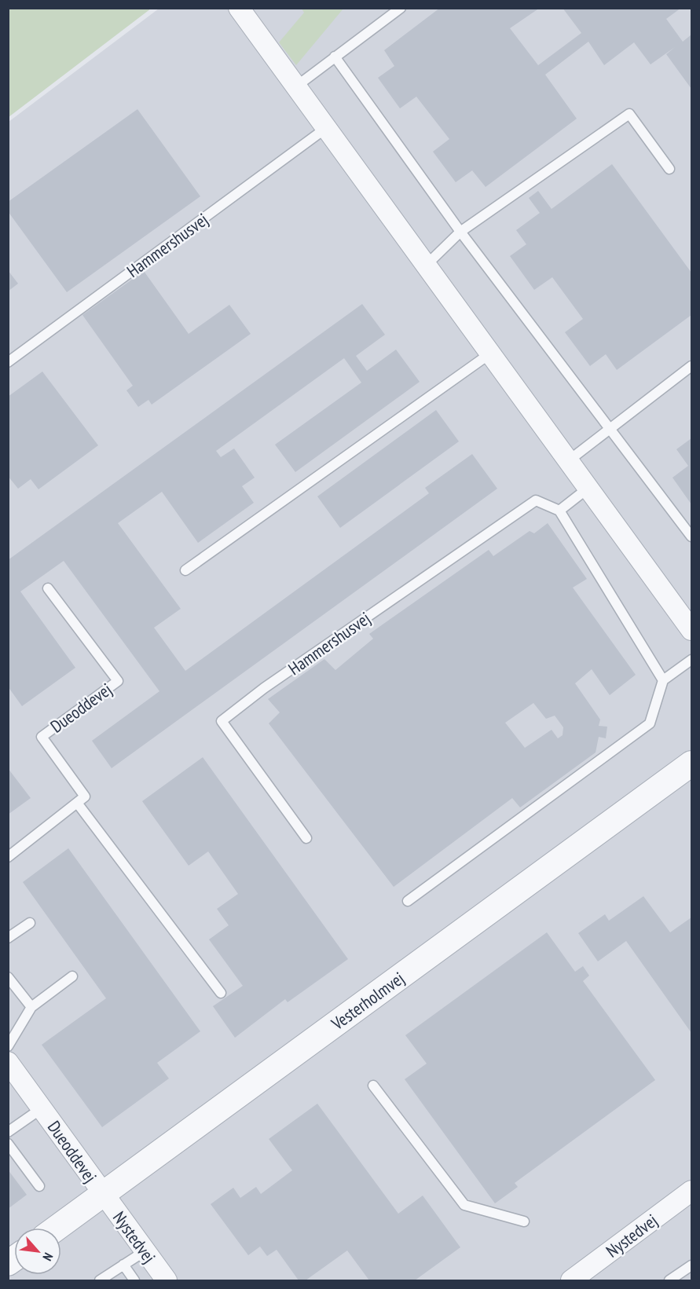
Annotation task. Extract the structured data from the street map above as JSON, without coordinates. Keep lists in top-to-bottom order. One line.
{"streets":{"street":["Dueoddevej","Vesterholmvej","Nystedvej"],"lane":["Hammershusvej"]},"crossings":[["Dueoddevej","Vesterholmvej"],["Dueoddevej","Nystedvej"],["Vesterholmvej","Nystedvej"]],"north":"bottom right"}
